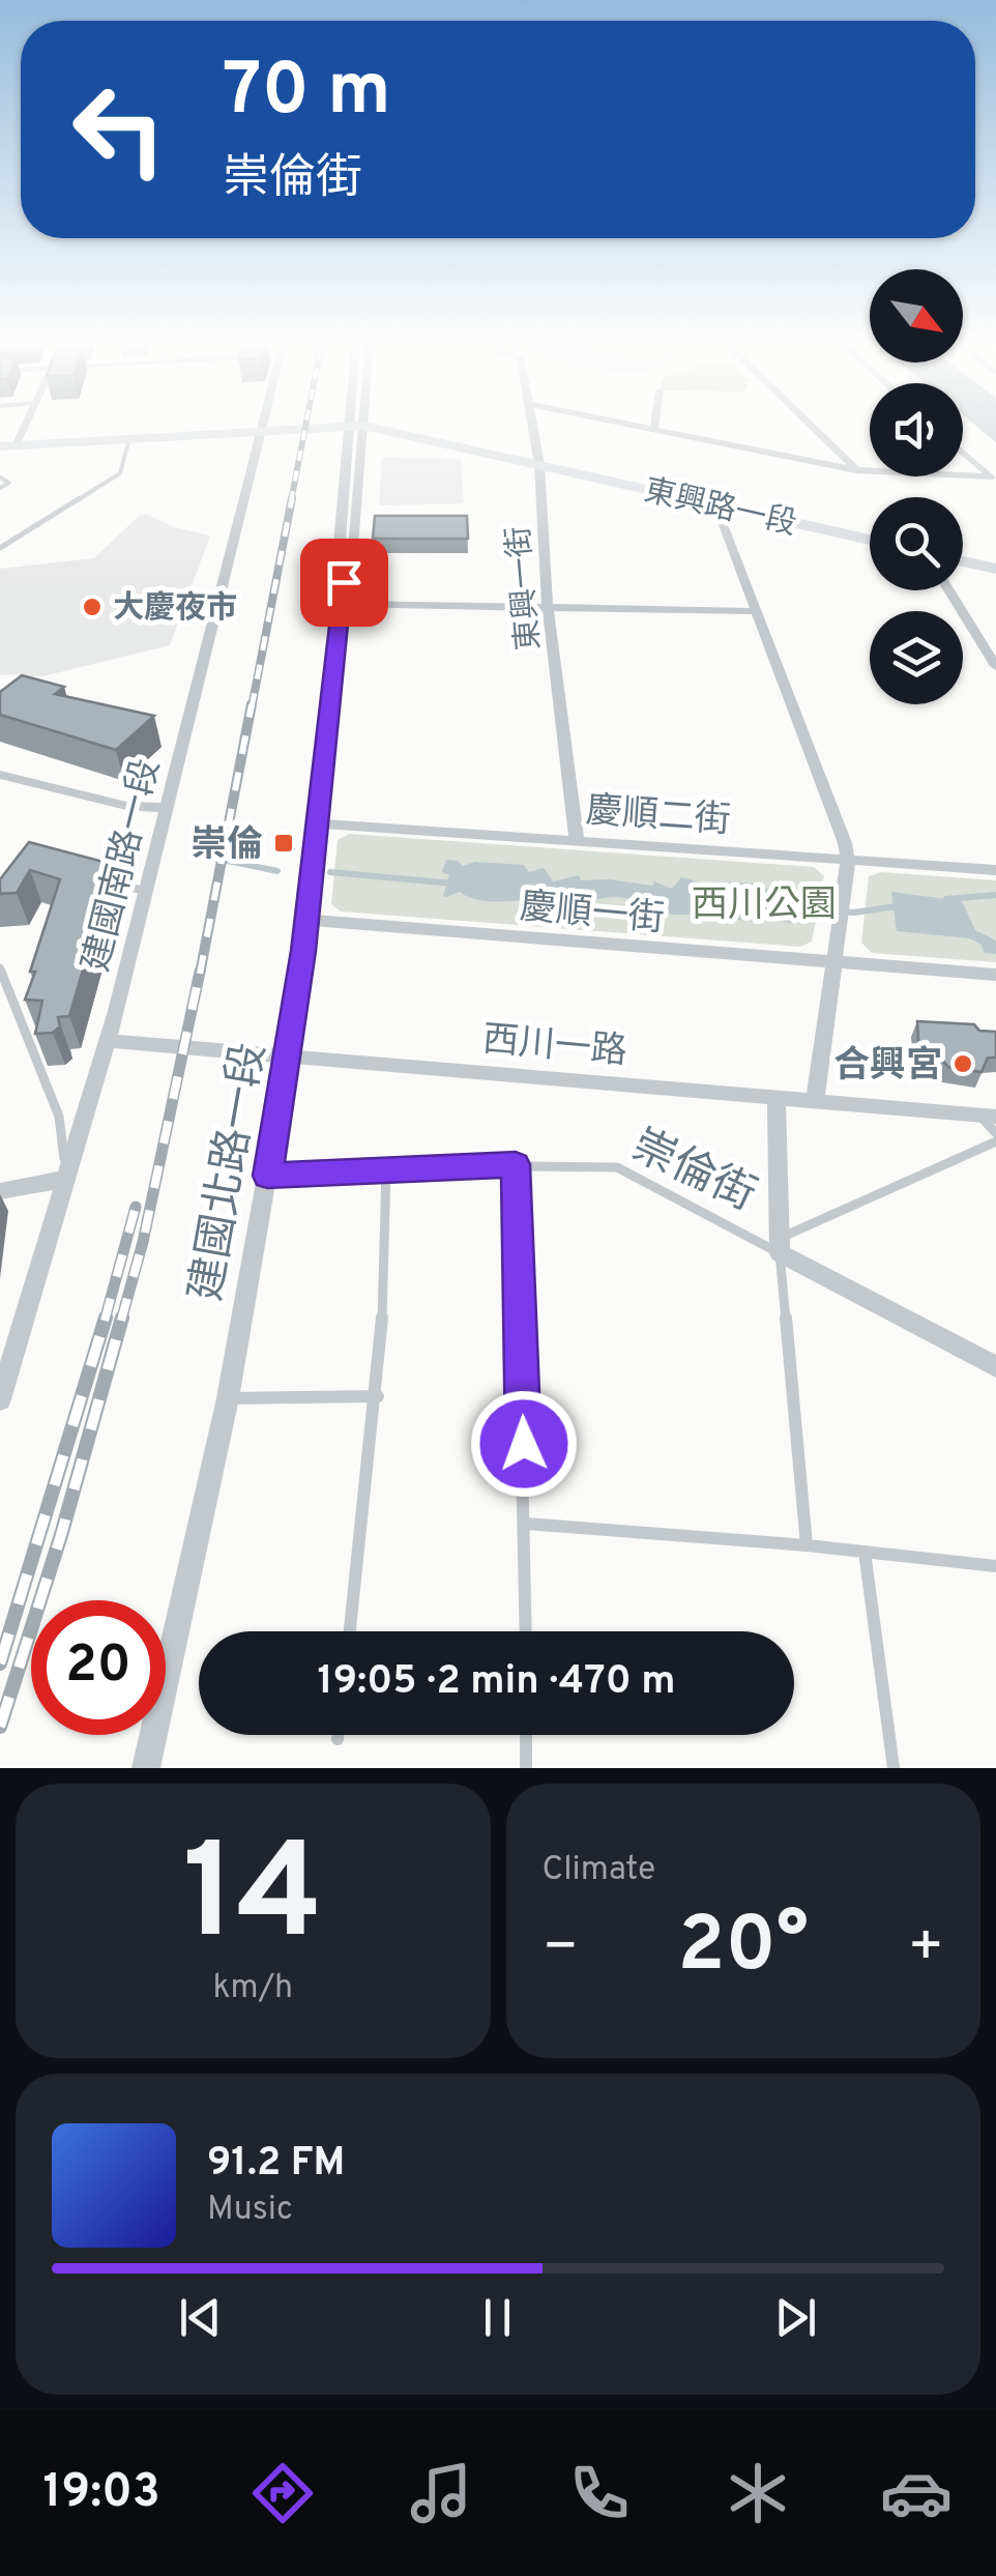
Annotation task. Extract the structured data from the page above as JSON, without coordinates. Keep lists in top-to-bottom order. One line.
{"streets":{"street":["東興路一段","東興一街","慶順二街","建國南路一段","慶順一街","西川一路","崇倫街","建國北路一段"]},"crossings":[["東興路一段","東興一街"],["東興路一段","建國南路一段"],["東興路一段","建國北路一段"],["東興一街","慶順二街"],["慶順二街","建國北路一段"],["建國南路一段","西川一路"],["慶順一街","建國北路一段"],["西川一路","建國北路一段"],["崇倫街","建國北路一段"]],"parks":["西川公園"],"places":{"other":["大慶夜市","合興宮"],"transit":["崇倫"]},"north":"bottom right","page":{"turn":["70 m","崇倫街"],"limit":"20","trip":"19:05 · 2 min · 470 m","tile":[["14","km/h"],"Climate"],"heat":["−","20°","+"],"song":["91.2 FM","Music"],"tabs":"19:03"}}
